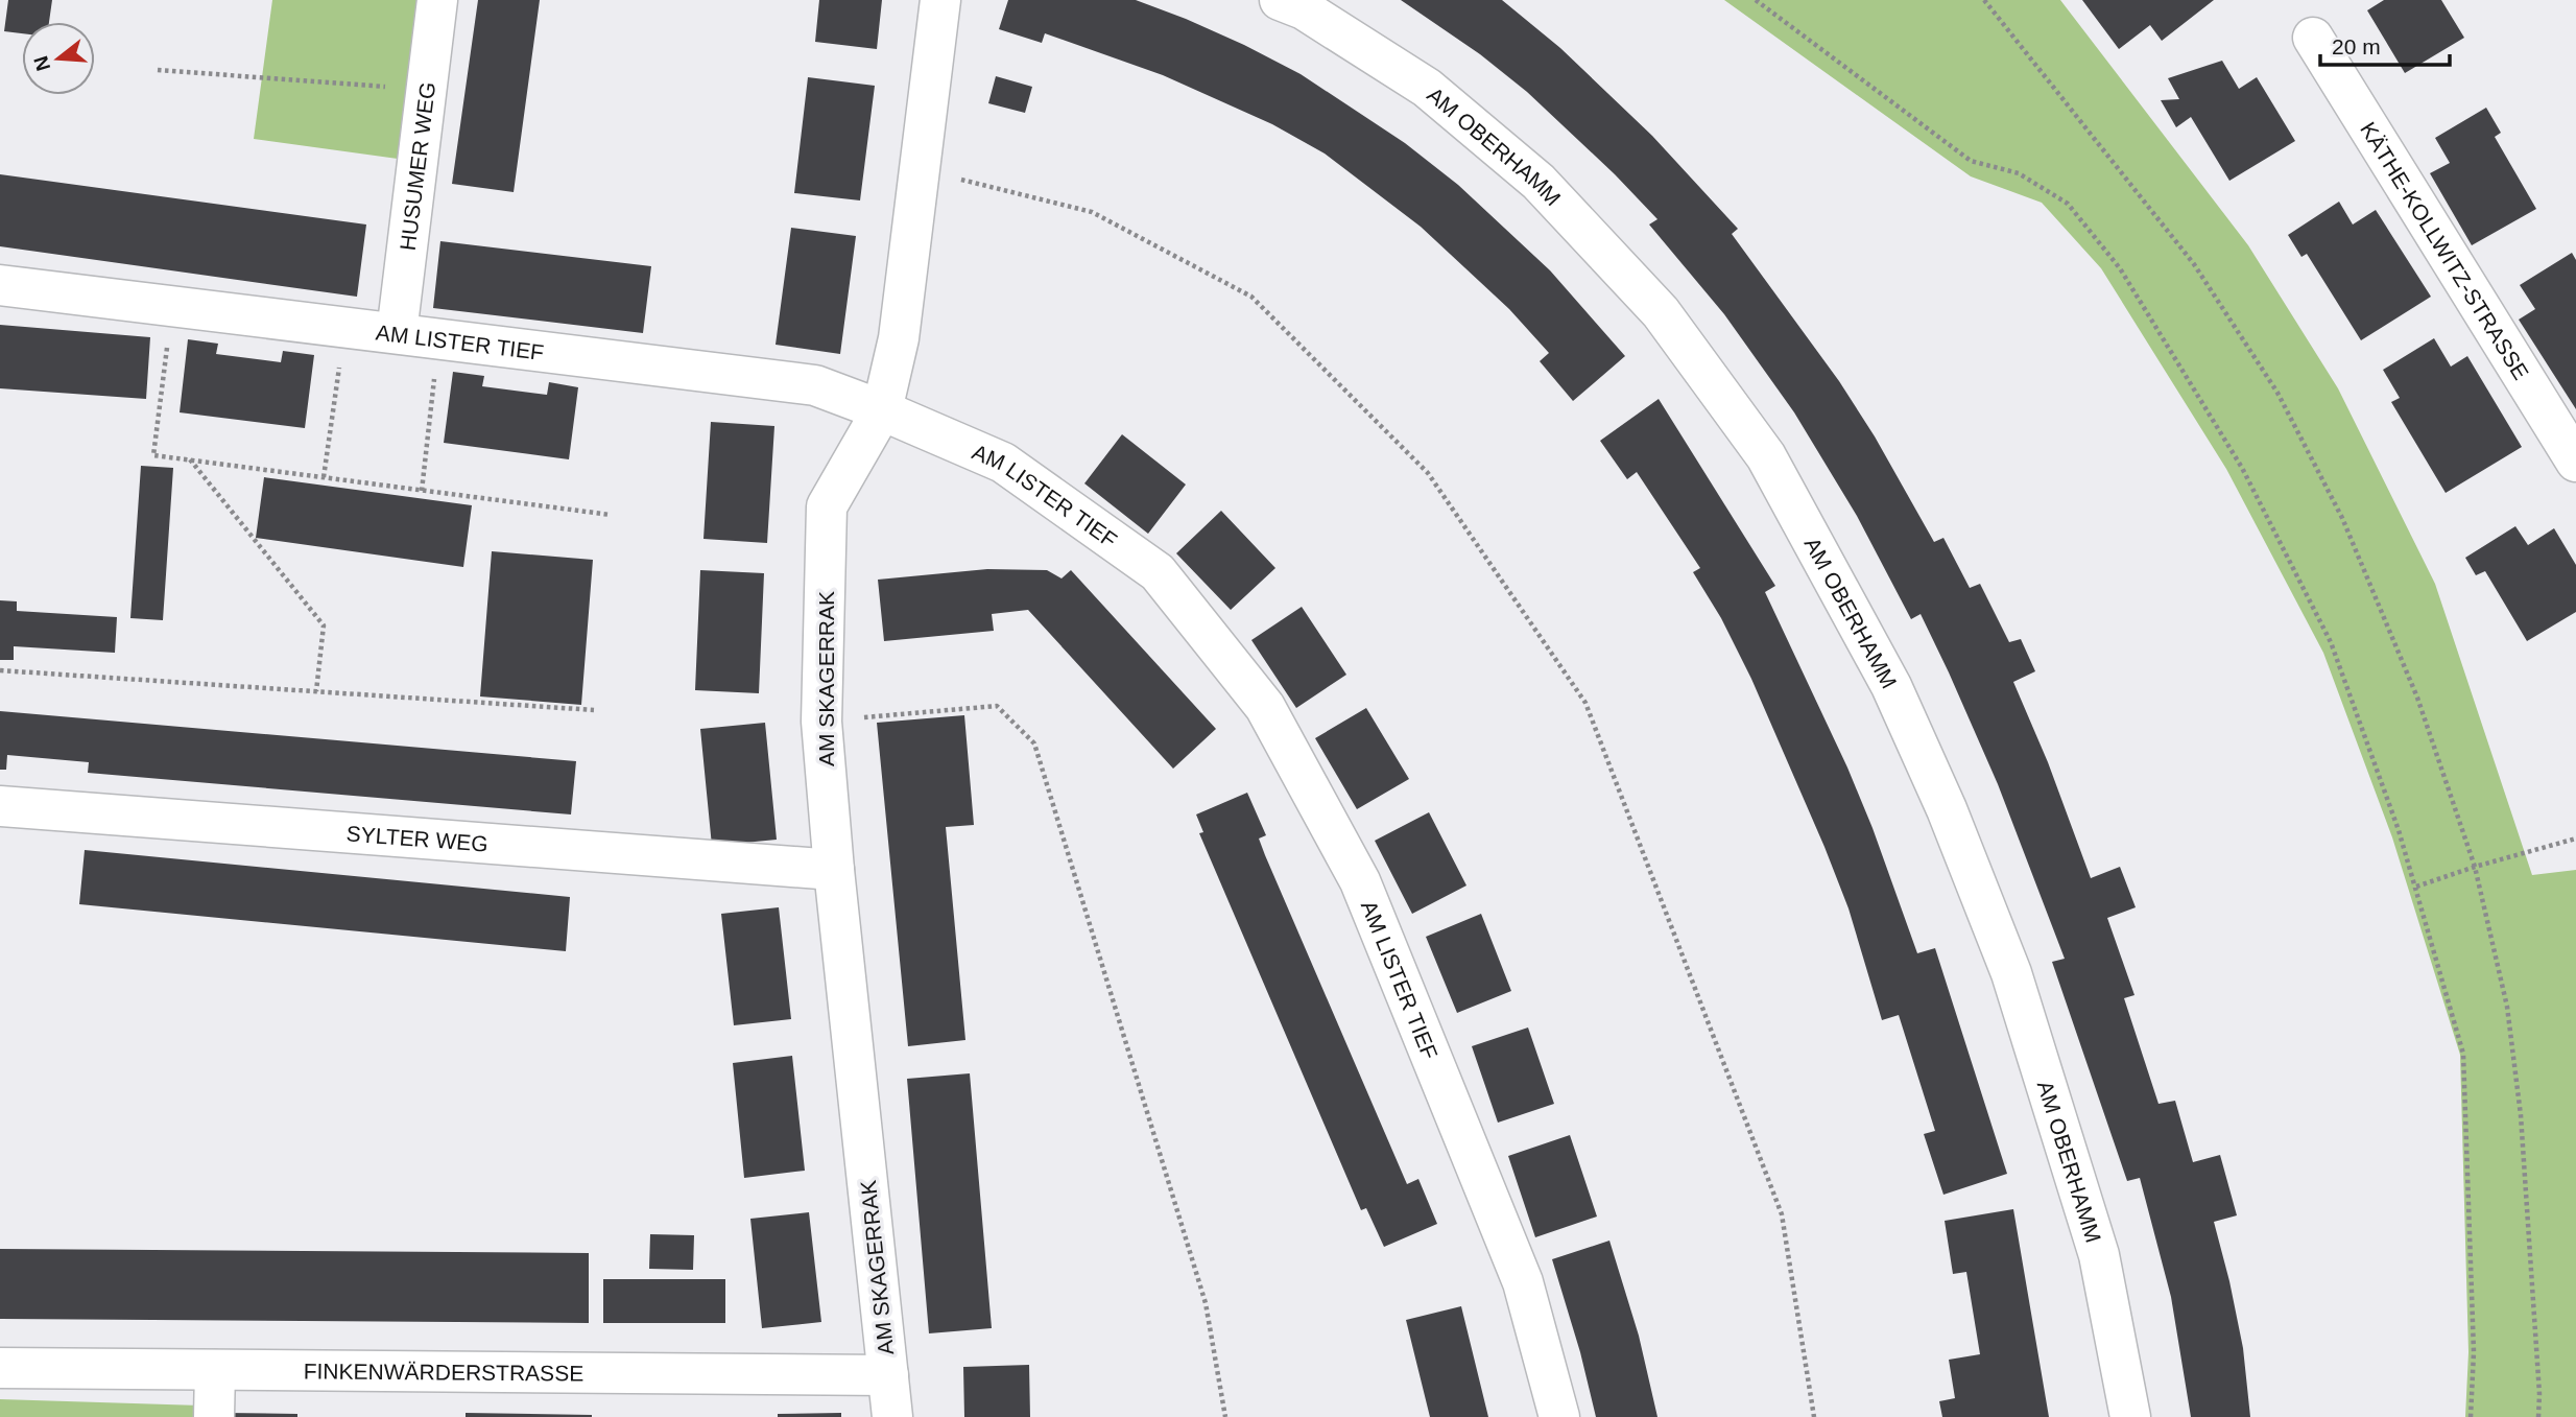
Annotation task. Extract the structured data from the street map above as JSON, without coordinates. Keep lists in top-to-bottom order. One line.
{"streets":{"street":["AM OBERHAMM","HUSUMER WEG","KÄTHE-KOLLWITZ-STRASSE","AM LISTER TIEF","AM SKAGERRAK","SYLTER WEG","FINKENWÄRDERSTRASSE"]},"crossings":[["HUSUMER WEG","AM LISTER TIEF"],["AM LISTER TIEF","AM SKAGERRAK"],["AM SKAGERRAK","SYLTER WEG"],["AM SKAGERRAK","FINKENWÄRDERSTRASSE"]],"scale_bar":"20 m","north":"left"}
